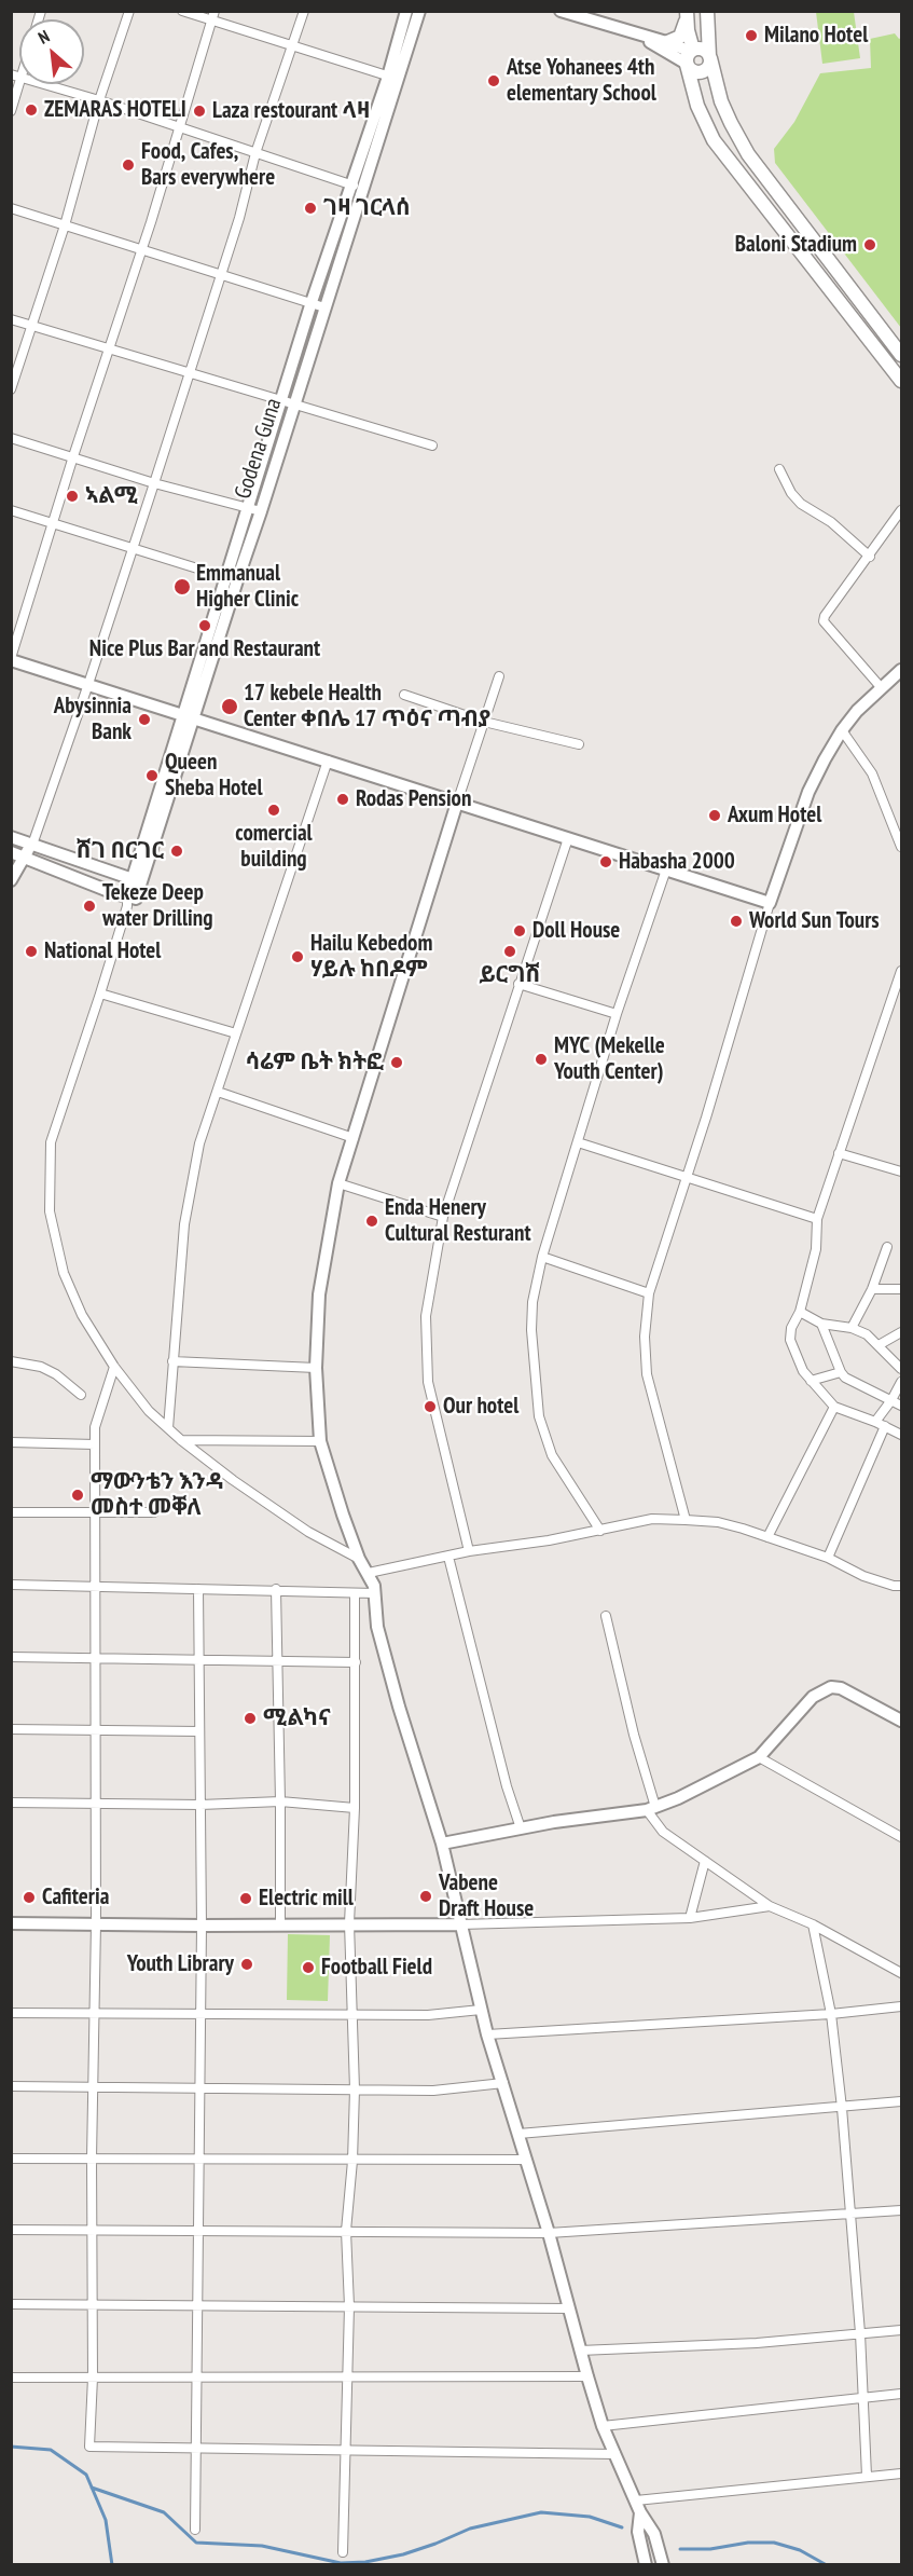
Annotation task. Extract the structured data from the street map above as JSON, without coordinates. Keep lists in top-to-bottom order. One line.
{"streets":{"street":["Godena Guna"]},"places":["Milano Hotel","Atse Yohanees 4th elementary School","ZEMARAS HOTELI","Laza restourant ላዛ","Food, Cafes, Bars everywhere","ገዛ ገርላሰ","Baloni Stadium","ኣልሚ","Emmanual Higher Clinic","Nice Plus Bar and Restaurant","17 kebele Health Center ቀበሌ 17 ጥዕና ጣብያ","Abysinnia Bank","Queen Sheba Hotel","Rodas Pension","comercial building","Axum Hotel","ሸገ በርገር","Habasha 2000","Tekeze Deep water Drilling","World Sun Tours","Doll House","National Hotel","ይርግሽ","Hailu Kebedom ሃይሉ ከበዶም","MYC (Mekelle Youth Center)","ሳሬም ቤት ክትፎ","Enda Henery Cultural Resturant","Our hotel","ማውንቴን እንዳ መስተ መቐለ","ሚልካና","Vabene Draft House","Cafiteria","Electric mill","Youth Library","Football Field"],"north":"top left"}
